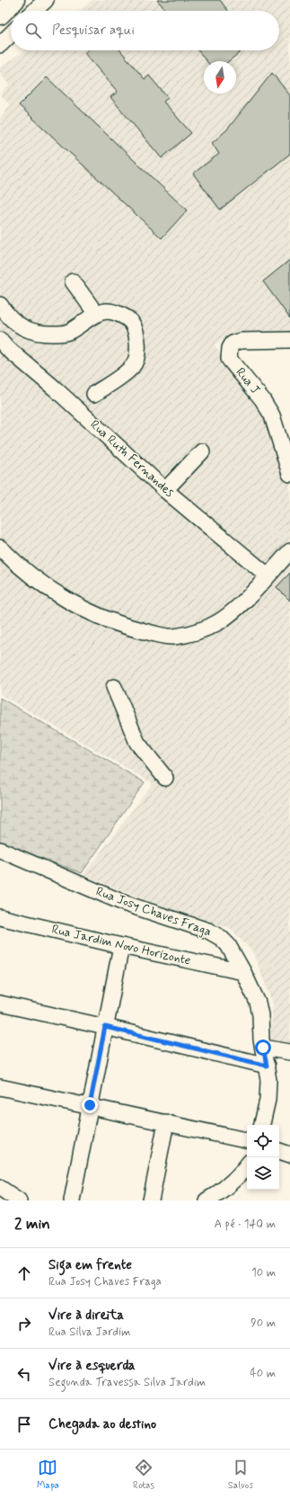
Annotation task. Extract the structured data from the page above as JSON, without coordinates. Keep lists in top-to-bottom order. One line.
{"streets":{"street":["Rua J","Rua Ruth Fernandes","Rua Josy Chaves Fraga","Rua Jardim Novo Horizonte"]},"crossings":[["Rua Josy Chaves Fraga","Rua Jardim Novo Horizonte"]],"north":"bottom","page":{"search":"Pesquisar aqui","heading":["2 min","A pé · 140 m"],"list":[["Siga em frente","Rua Josy Chaves Fraga","10 m"],["Vire à direita","Rua Silva Jardim","90 m"],["Vire à esquerda","Segunda Travessa Silva Jardim","40 m"],"Chegada ao destino"],"nav":["Mapa","Rotas","Salvos"]}}
